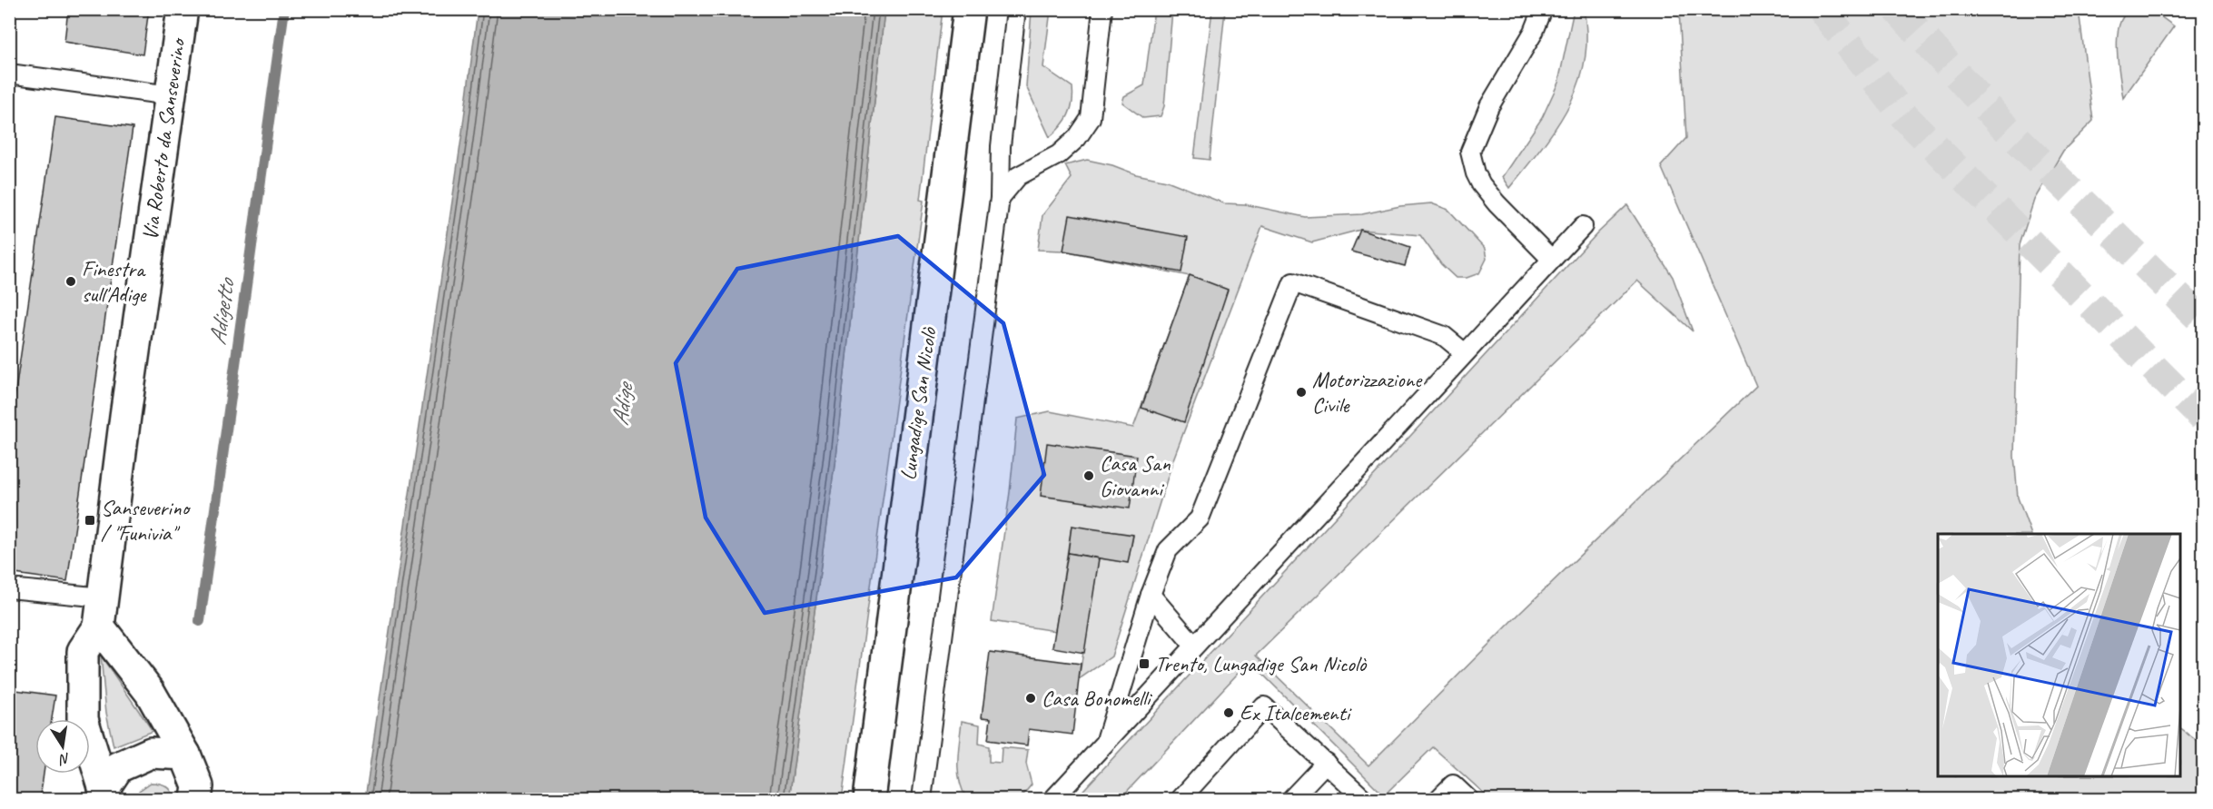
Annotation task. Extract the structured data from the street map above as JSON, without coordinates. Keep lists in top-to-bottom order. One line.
{"streets":{"street":["Via Roberto da Sanseverino","Lungadige San Nicolò"]},"water":["Adigetto","Adige"],"places":{"other":["Finestra sull'Adige","Motorizzazione Civile","Casa San Giovanni","Casa Bonomelli","Ex Italcementi"],"transit":["Sanseverino / \"Funivia\"","Trento, Lungadige San Nicolò"]},"north":"bottom"}
